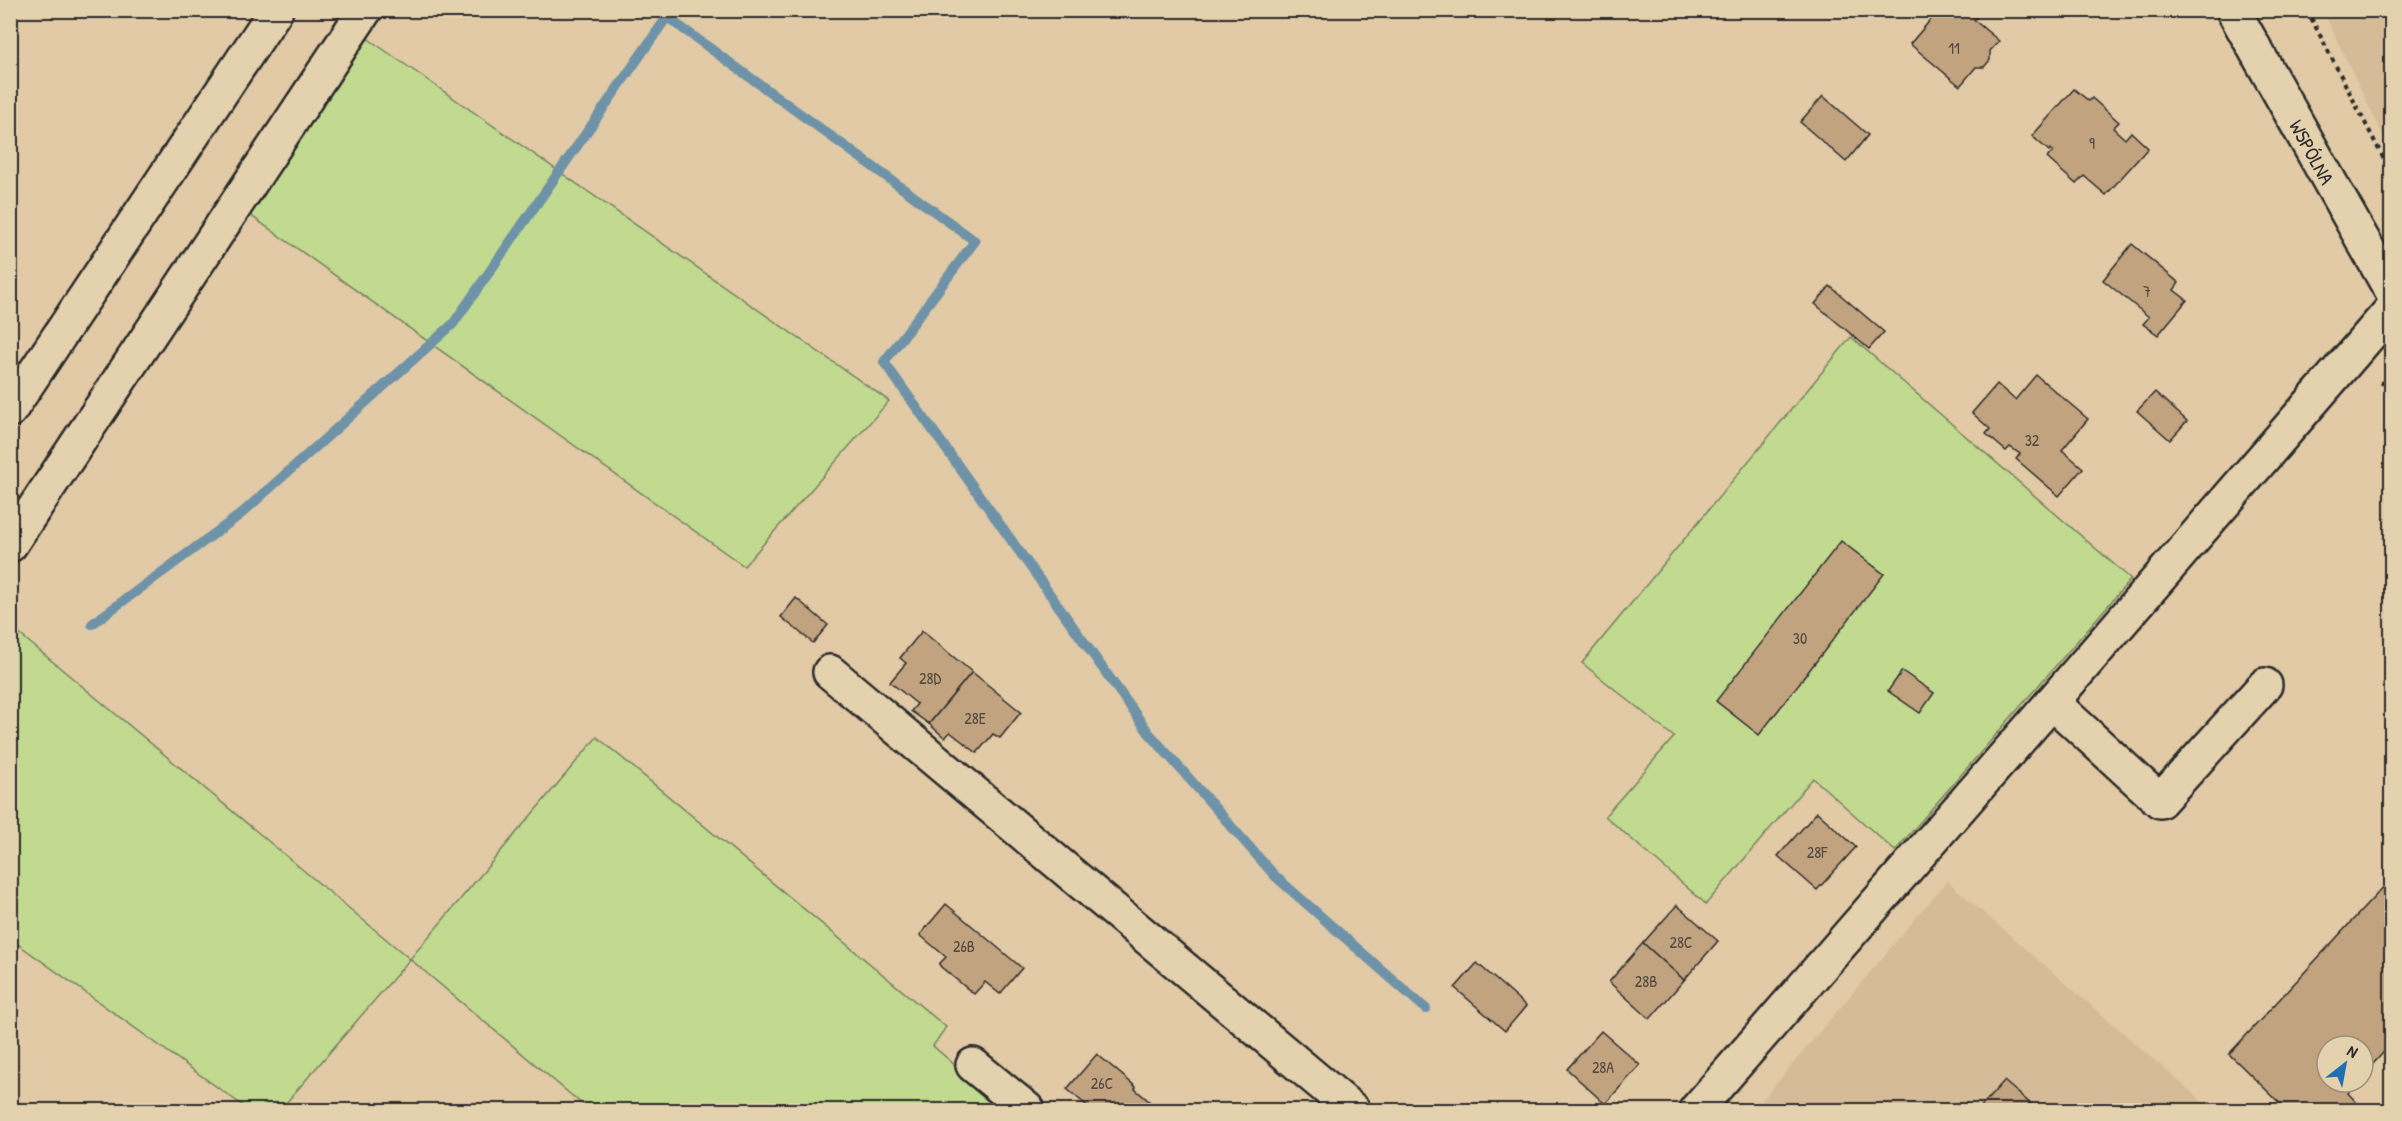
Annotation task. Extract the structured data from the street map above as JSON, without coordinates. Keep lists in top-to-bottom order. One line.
{"streets":{"street":["WSPÓLNA"]},"house_numbers":["11","9","7","32","30","28D","28E","28F","28C","26B","28B","28A","26C"],"north":"top right"}
